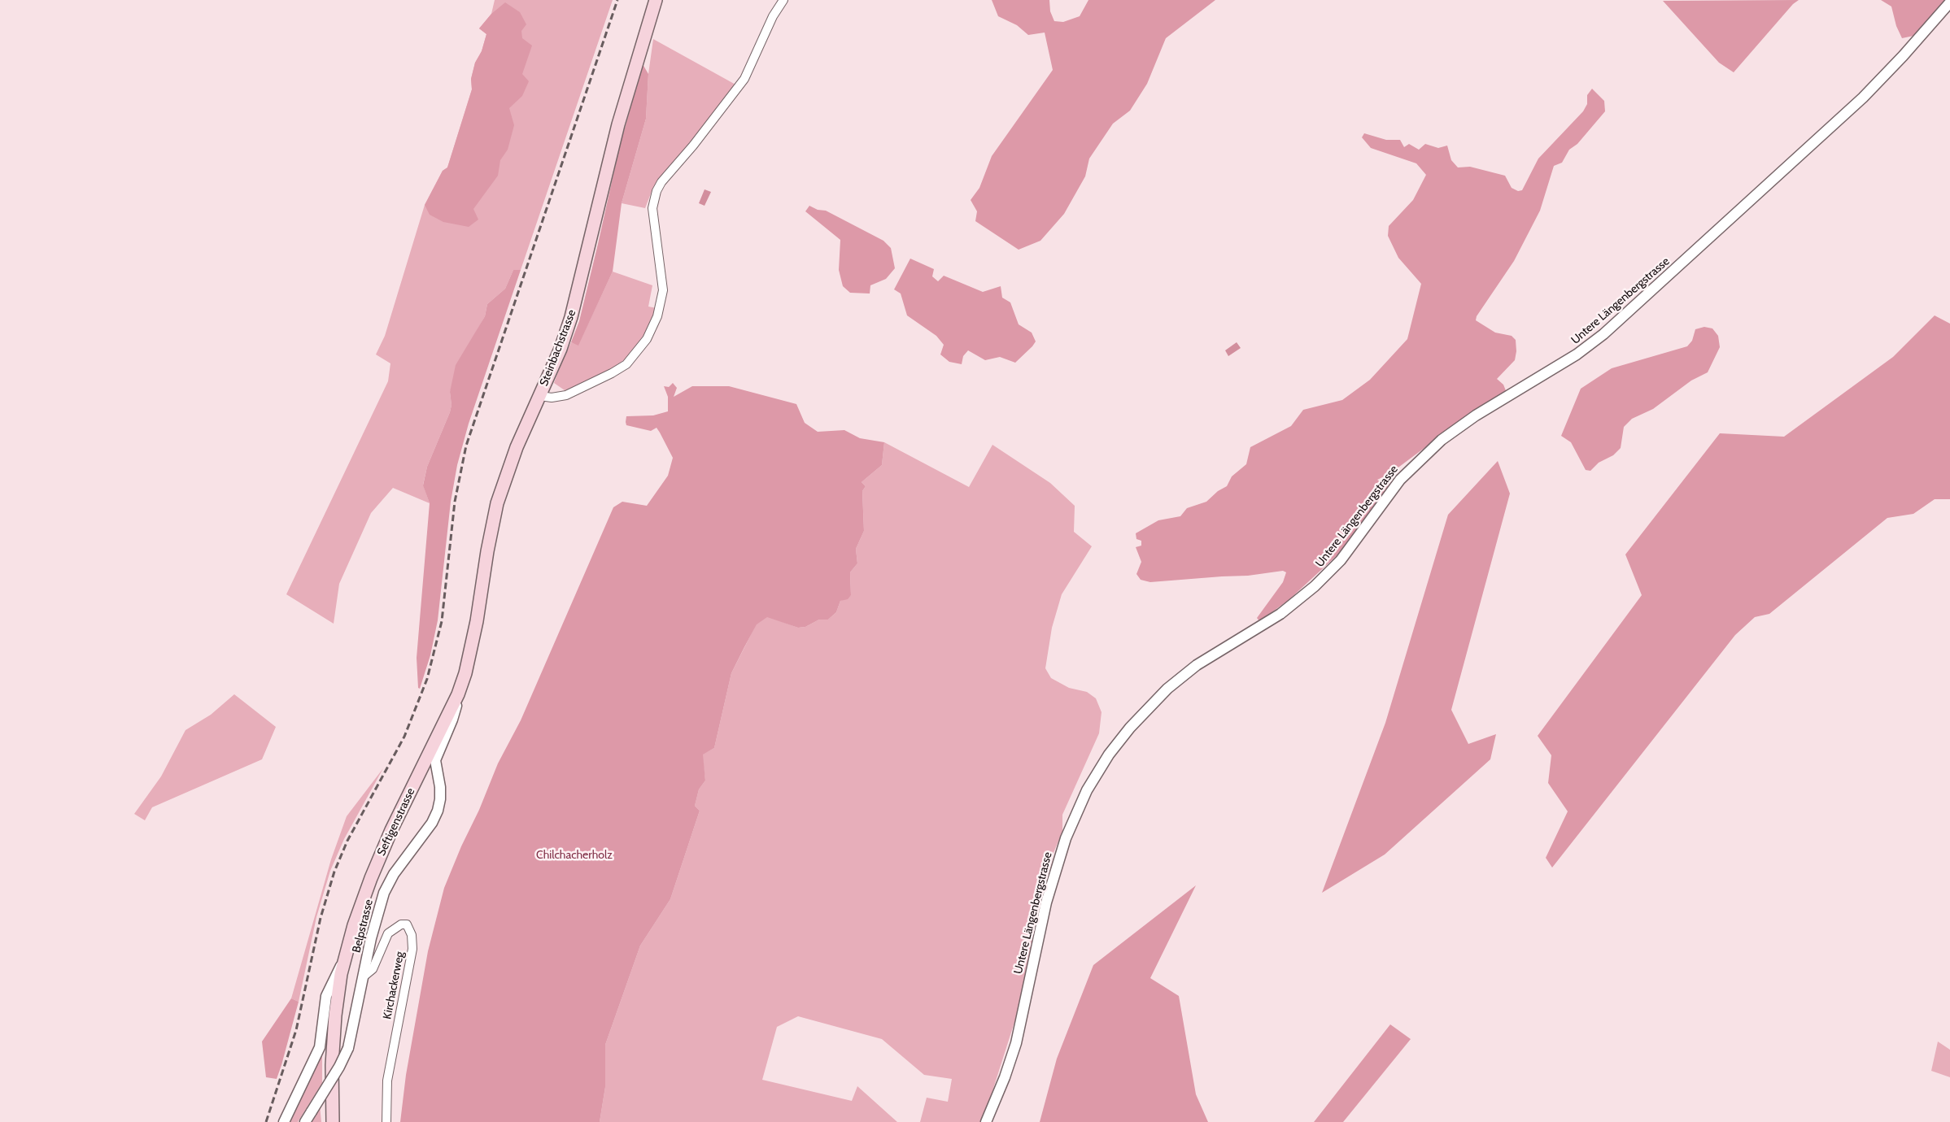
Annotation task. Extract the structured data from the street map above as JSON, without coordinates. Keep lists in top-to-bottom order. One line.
{"streets":{"main road":["Steinbachstrasse","Seftigenstrasse"],"street":["Untere Längenbergstrasse","Belpstrasse","Kirchackerweg"]},"crossings":[["Steinbachstrasse","Seftigenstrasse"],["Steinbachstrasse","Belpstrasse"],["Seftigenstrasse","Belpstrasse"],["Belpstrasse","Kirchackerweg"]],"parks":["Chilchacherholz"]}
